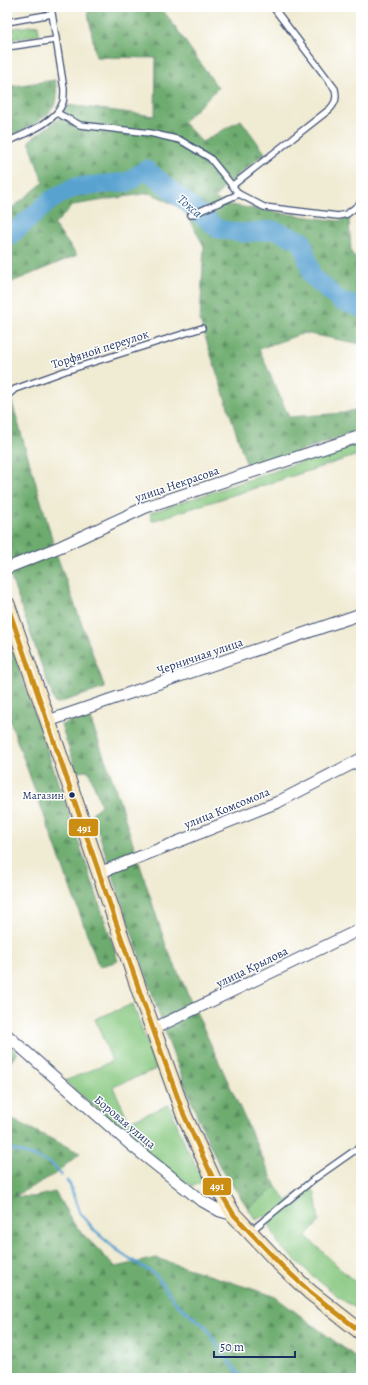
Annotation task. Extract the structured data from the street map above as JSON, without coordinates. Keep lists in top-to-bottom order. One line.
{"streets":{"street":["улица Некрасова","Черничная улица","улица Комсомола","улица Крылова","Боровая улица"],"lane":["Торфяной переулок"]},"water":["Токса"],"places":["Магазин"],"lines":["transit line 491"],"scale_bar":"50 m"}
